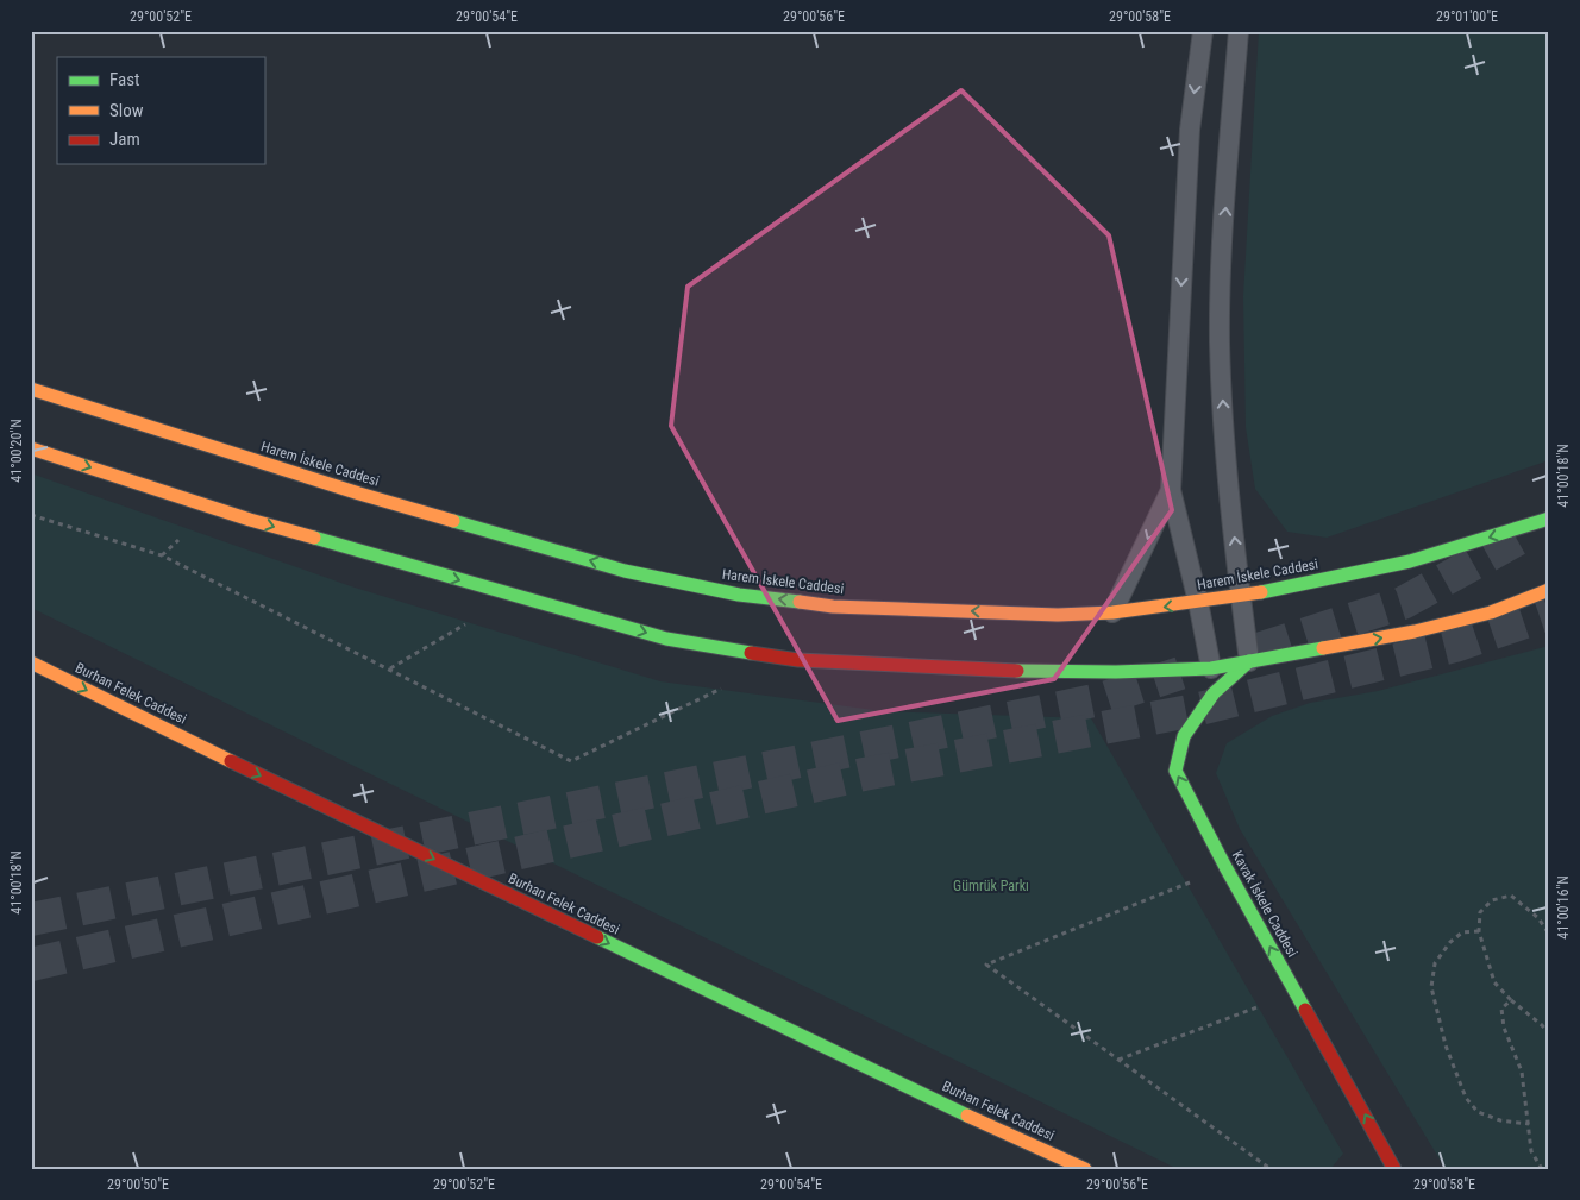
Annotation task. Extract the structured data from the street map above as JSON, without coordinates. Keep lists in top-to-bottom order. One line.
{"streets":{"main road":["Harem İskele Caddesi","Burhan Felek Caddesi","Kavak İskele Caddesi"]},"one_way":["Burhan Felek Caddesi","Kavak İskele Caddesi"],"parks":["Gümrük Parkı"],"legend":["Fast","Slow","Jam"],"coordinates":["29°00'52\"E","29°00'54\"E","29°00'56\"E","29°00'58\"E","29°01'00\"E","41°00'20\"N","41°00'18\"N","41°00'16\"N","29°00'50\"E"]}
